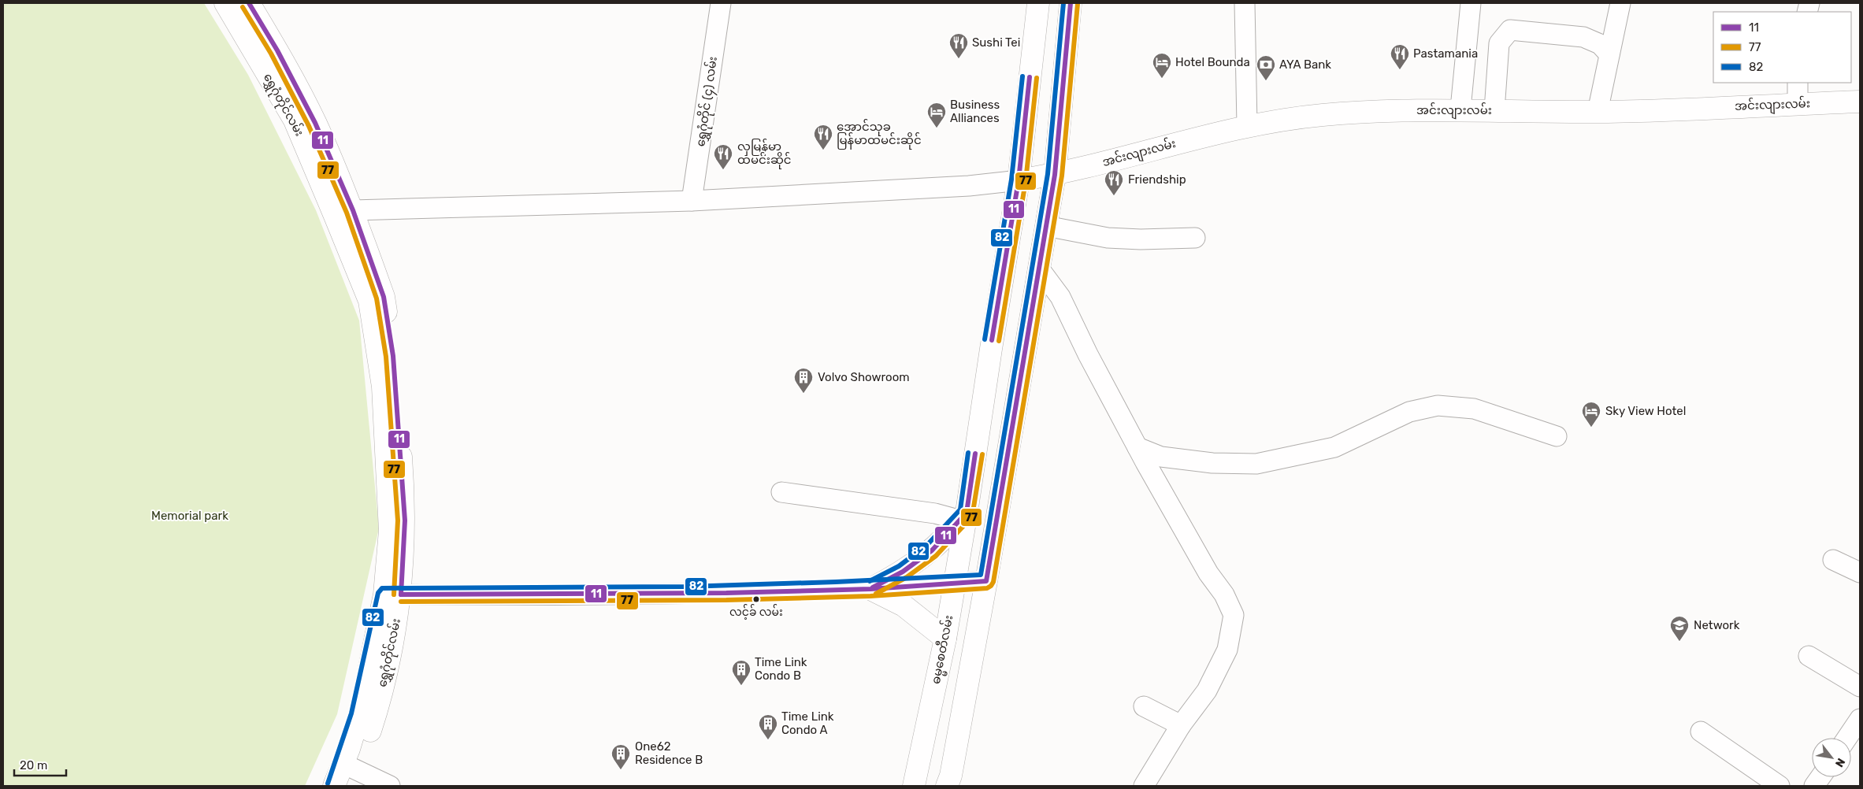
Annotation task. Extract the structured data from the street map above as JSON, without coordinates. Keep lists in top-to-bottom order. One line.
{"streets":{"main road":["ရွှေဂုံတိုင်လမ်း","အင်းလျားလမ်း","ဓမ္မစေတီလမ်း"],"street":["ရွှေဂုံတိုင် (၄) လမ်း"]},"crossings":[["အင်းလျားလမ်း","ဓမ္မစေတီလမ်း"]],"parks":["Memorial park"],"places":{"restaurant":["Sushi Tei","Pastamania","အောင်သုခ မြန်မာထမင်းဆိုင်","လှမြန်မာ ထမင်းဆိုင်","Friendship"],"hotel":["Hotel Bounda","Business Alliances","Sky View Hotel"],"bank":["AYA Bank"],"building":["Volvo Showroom","Time Link Condo B","Time Link Condo A","One62 Residence B"],"other":["လင့်ခ် လမ်း"],"school or university":["Network"]},"lines":["transit line 11","transit line 82","transit line 77"],"legend":["11","77","82"],"scale_bar":"20 m","north":"bottom right"}
